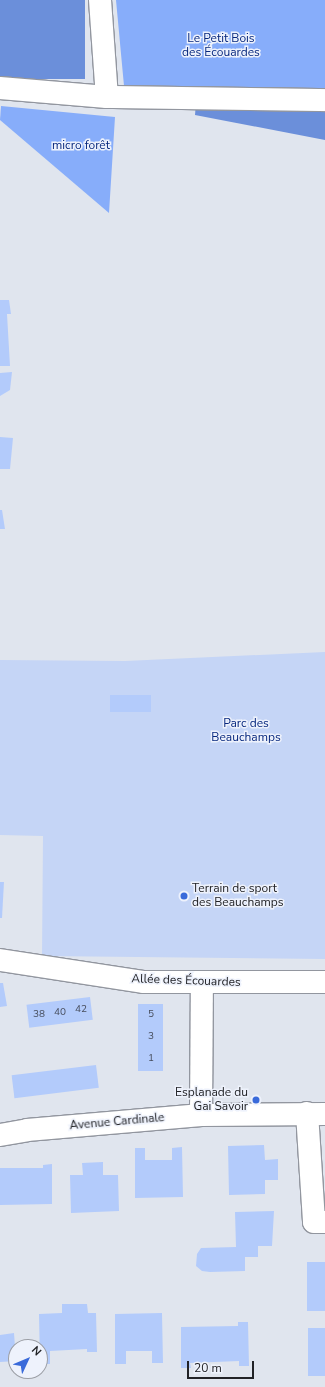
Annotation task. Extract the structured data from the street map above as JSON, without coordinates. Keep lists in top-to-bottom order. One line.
{"streets":{"street":["Allée des Écouardes","Avenue Cardinale"]},"parks":["Le Petit Bois des Écouardes","micro forêt","Parc des Beauchamps"],"places":["Terrain de sport des Beauchamps","Esplanade du Gai Savoir"],"house_numbers":["42","40","38","5","3","1"],"scale_bar":"20 m","north":"top right"}
